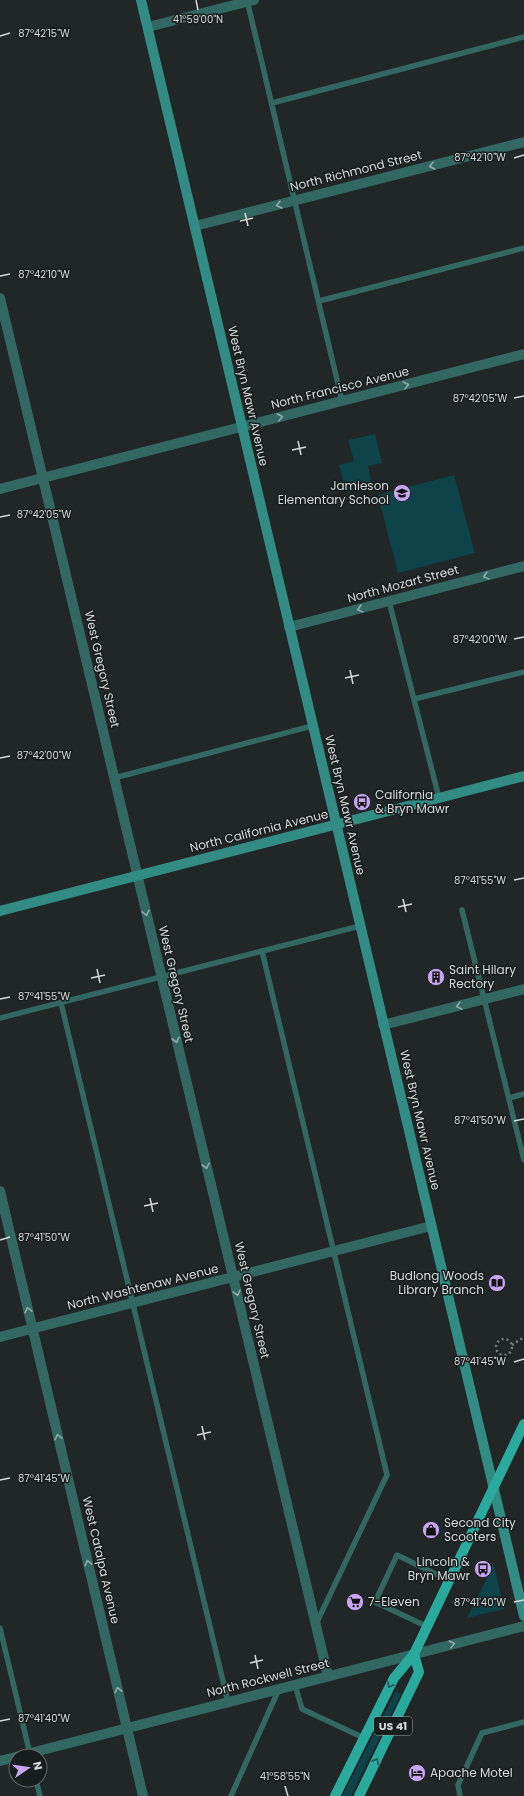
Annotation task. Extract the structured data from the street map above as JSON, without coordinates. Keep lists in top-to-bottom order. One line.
{"streets":{"main road":["US 41"],"street":["North Richmond Street","North Francisco Avenue","West Bryn Mawr Avenue","North Mozart Street","West Gregory Street","North California Avenue","North Washtenaw Avenue","West Catalpa Avenue","North Rockwell Street"]},"crossings":[["North Richmond Street","West Bryn Mawr Avenue"],["North Francisco Avenue","West Bryn Mawr Avenue"],["North Francisco Avenue","West Gregory Street"],["West Bryn Mawr Avenue","North Mozart Street"],["West Bryn Mawr Avenue","North California Avenue"],["West Bryn Mawr Avenue","North Washtenaw Avenue"],["West Bryn Mawr Avenue","US 41"],["West Gregory Street","North California Avenue"],["West Gregory Street","North Washtenaw Avenue"],["West Gregory Street","North Rockwell Street"],["North Washtenaw Avenue","West Catalpa Avenue"],["West Catalpa Avenue","North Rockwell Street"],["North Rockwell Street","US 41"]],"one_way":["North Richmond Street","North Francisco Avenue","North Mozart Street","West Gregory Street","West Catalpa Avenue"],"places":{"school or university":["Jamieson Elementary School"],"bus stop":["California & Bryn Mawr","Lincoln & Bryn Mawr"],"building":["Saint Hilary Rectory"],"library":["Budlong Woods Library Branch"],"shop":["Second City Scooters"],"supermarket":["7-Eleven"],"hotel":["Apache Motel"]},"north":"right","coordinates":["41°59'00\"N","87°42'15\"W","87°42'10\"W","87°42'05\"W","87°42'00\"W","87°41'55\"W","87°41'50\"W","87°41'45\"W","87°41'40\"W","41°58'55\"N"]}
